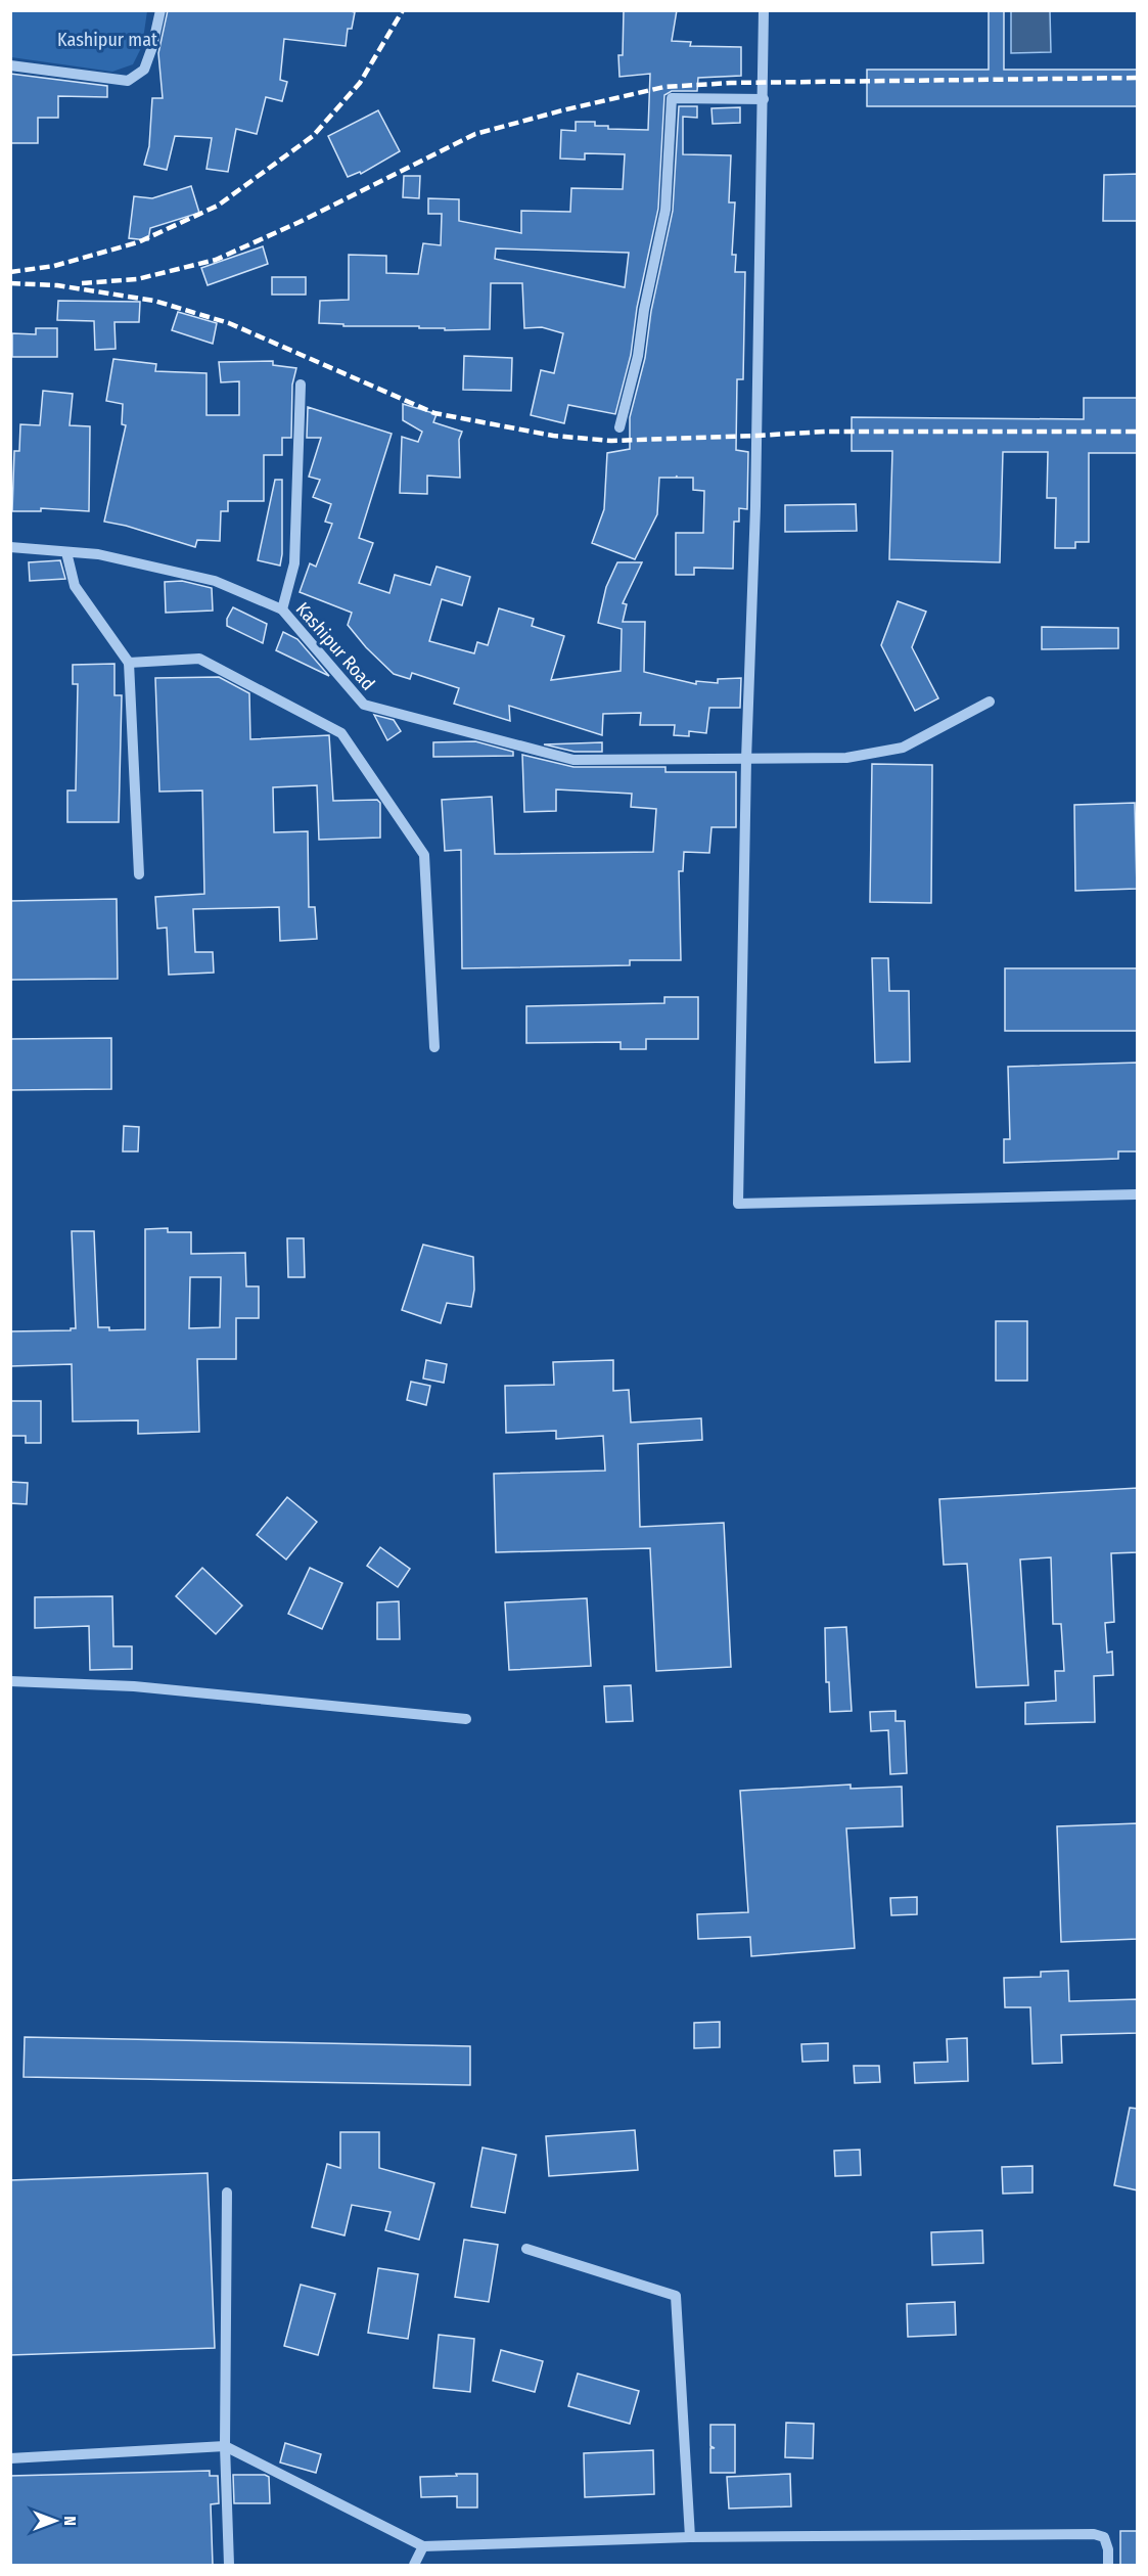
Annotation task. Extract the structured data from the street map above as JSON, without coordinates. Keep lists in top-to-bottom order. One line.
{"streets":{"street":["Kashipur Road"]},"parks":["Kashipur mat"],"north":"right"}
